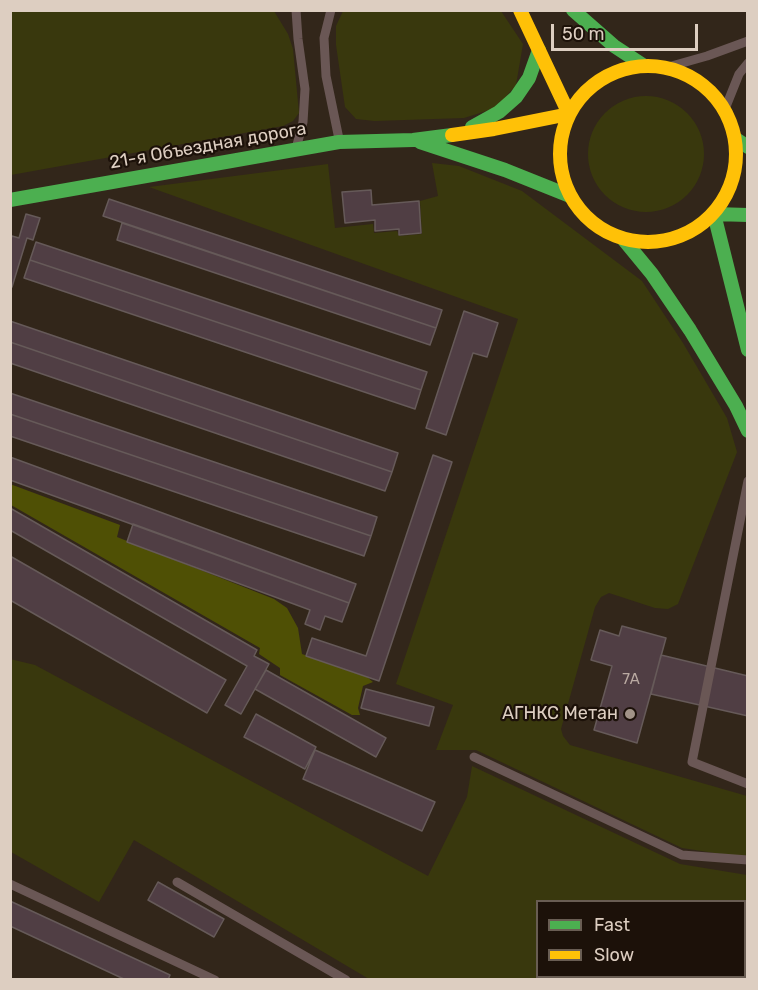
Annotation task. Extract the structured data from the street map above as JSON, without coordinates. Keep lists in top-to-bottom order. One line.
{"streets":{"main road":["21-я Объездная дорога"]},"places":["АГНКС Метан"],"house_numbers":["7А"],"legend":["Fast","Slow"],"scale_bar":"50 m"}
